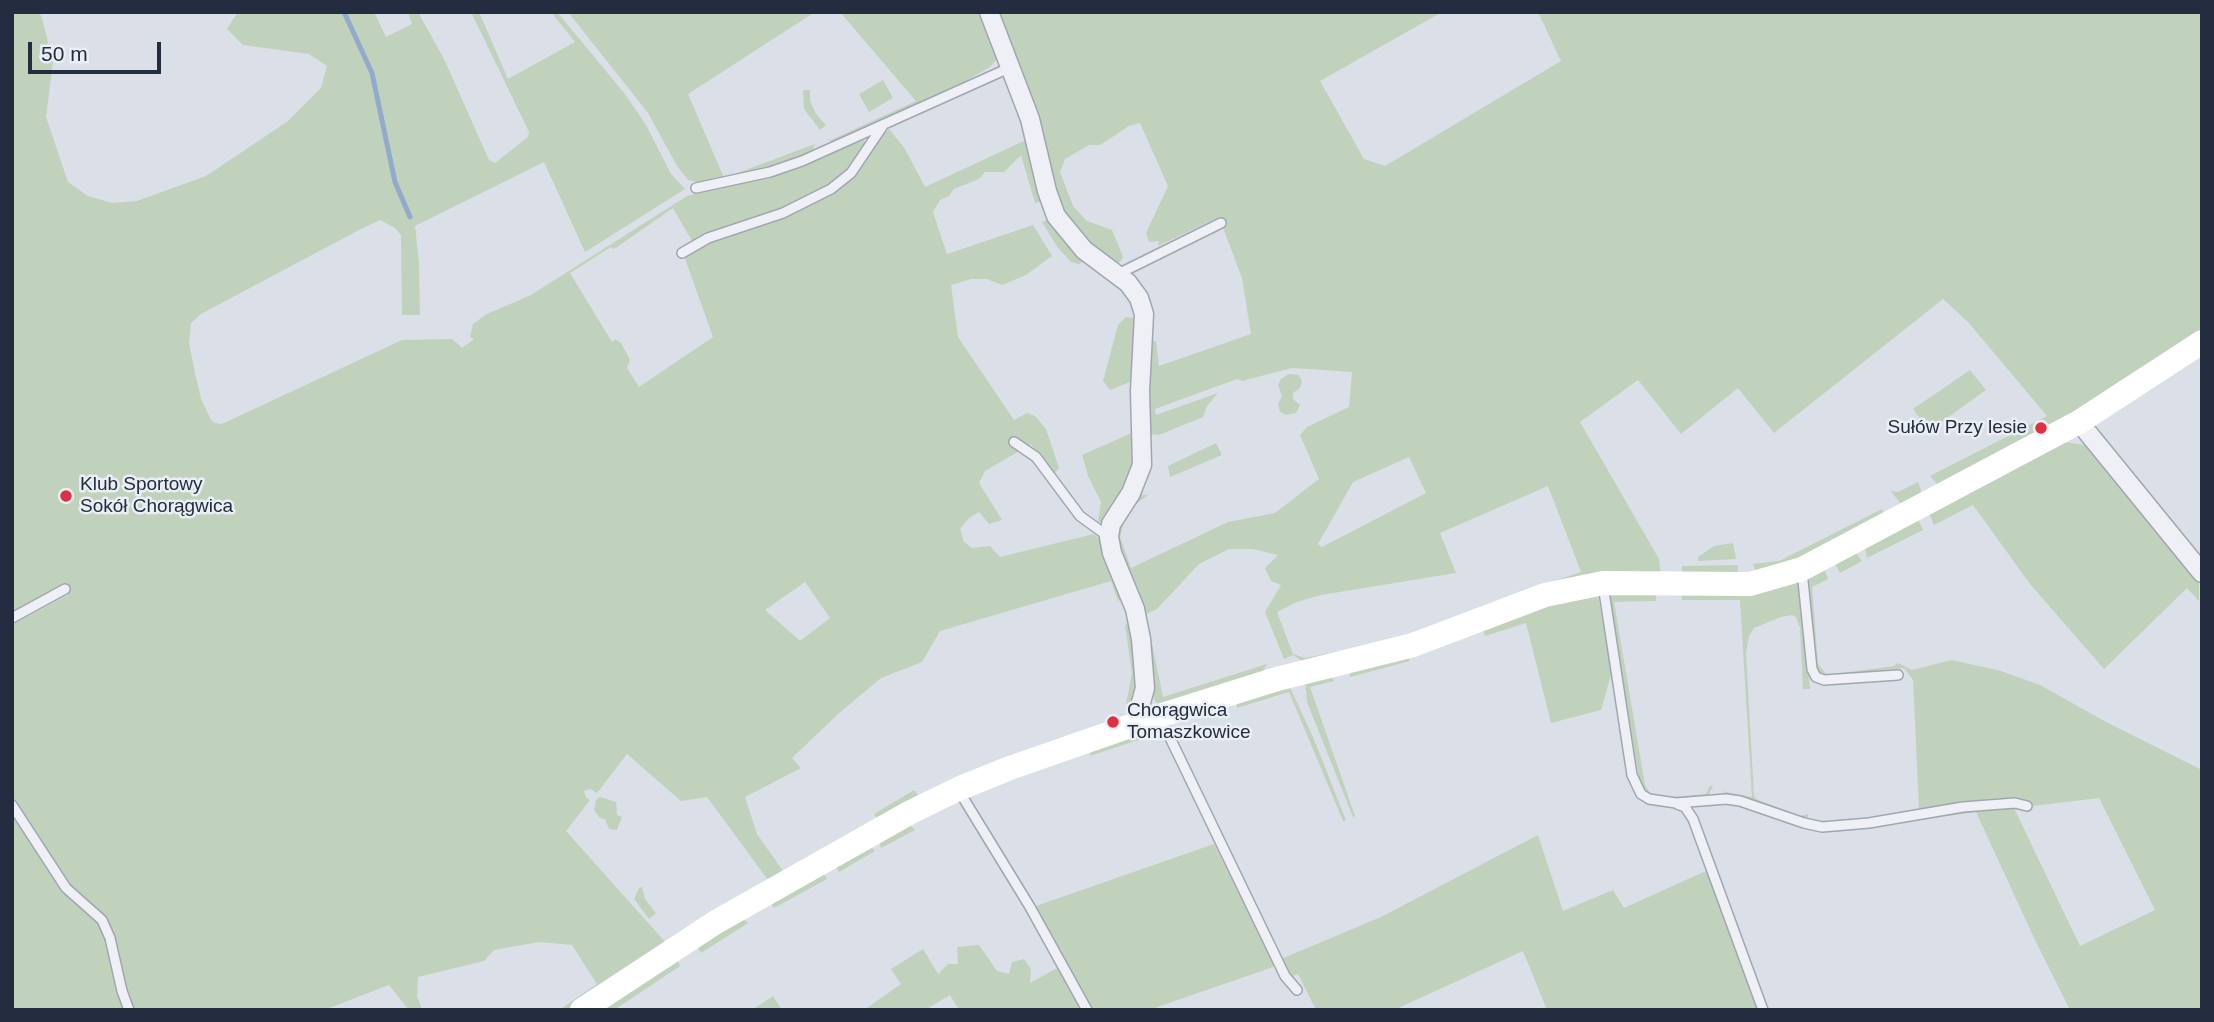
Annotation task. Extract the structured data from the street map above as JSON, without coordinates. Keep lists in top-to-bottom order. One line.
{"places":["Sułów Przy lesie","Klub Sportowy Sokół Chorągwica","Chorągwica Tomaszkowice"],"scale_bar":"50 m"}
